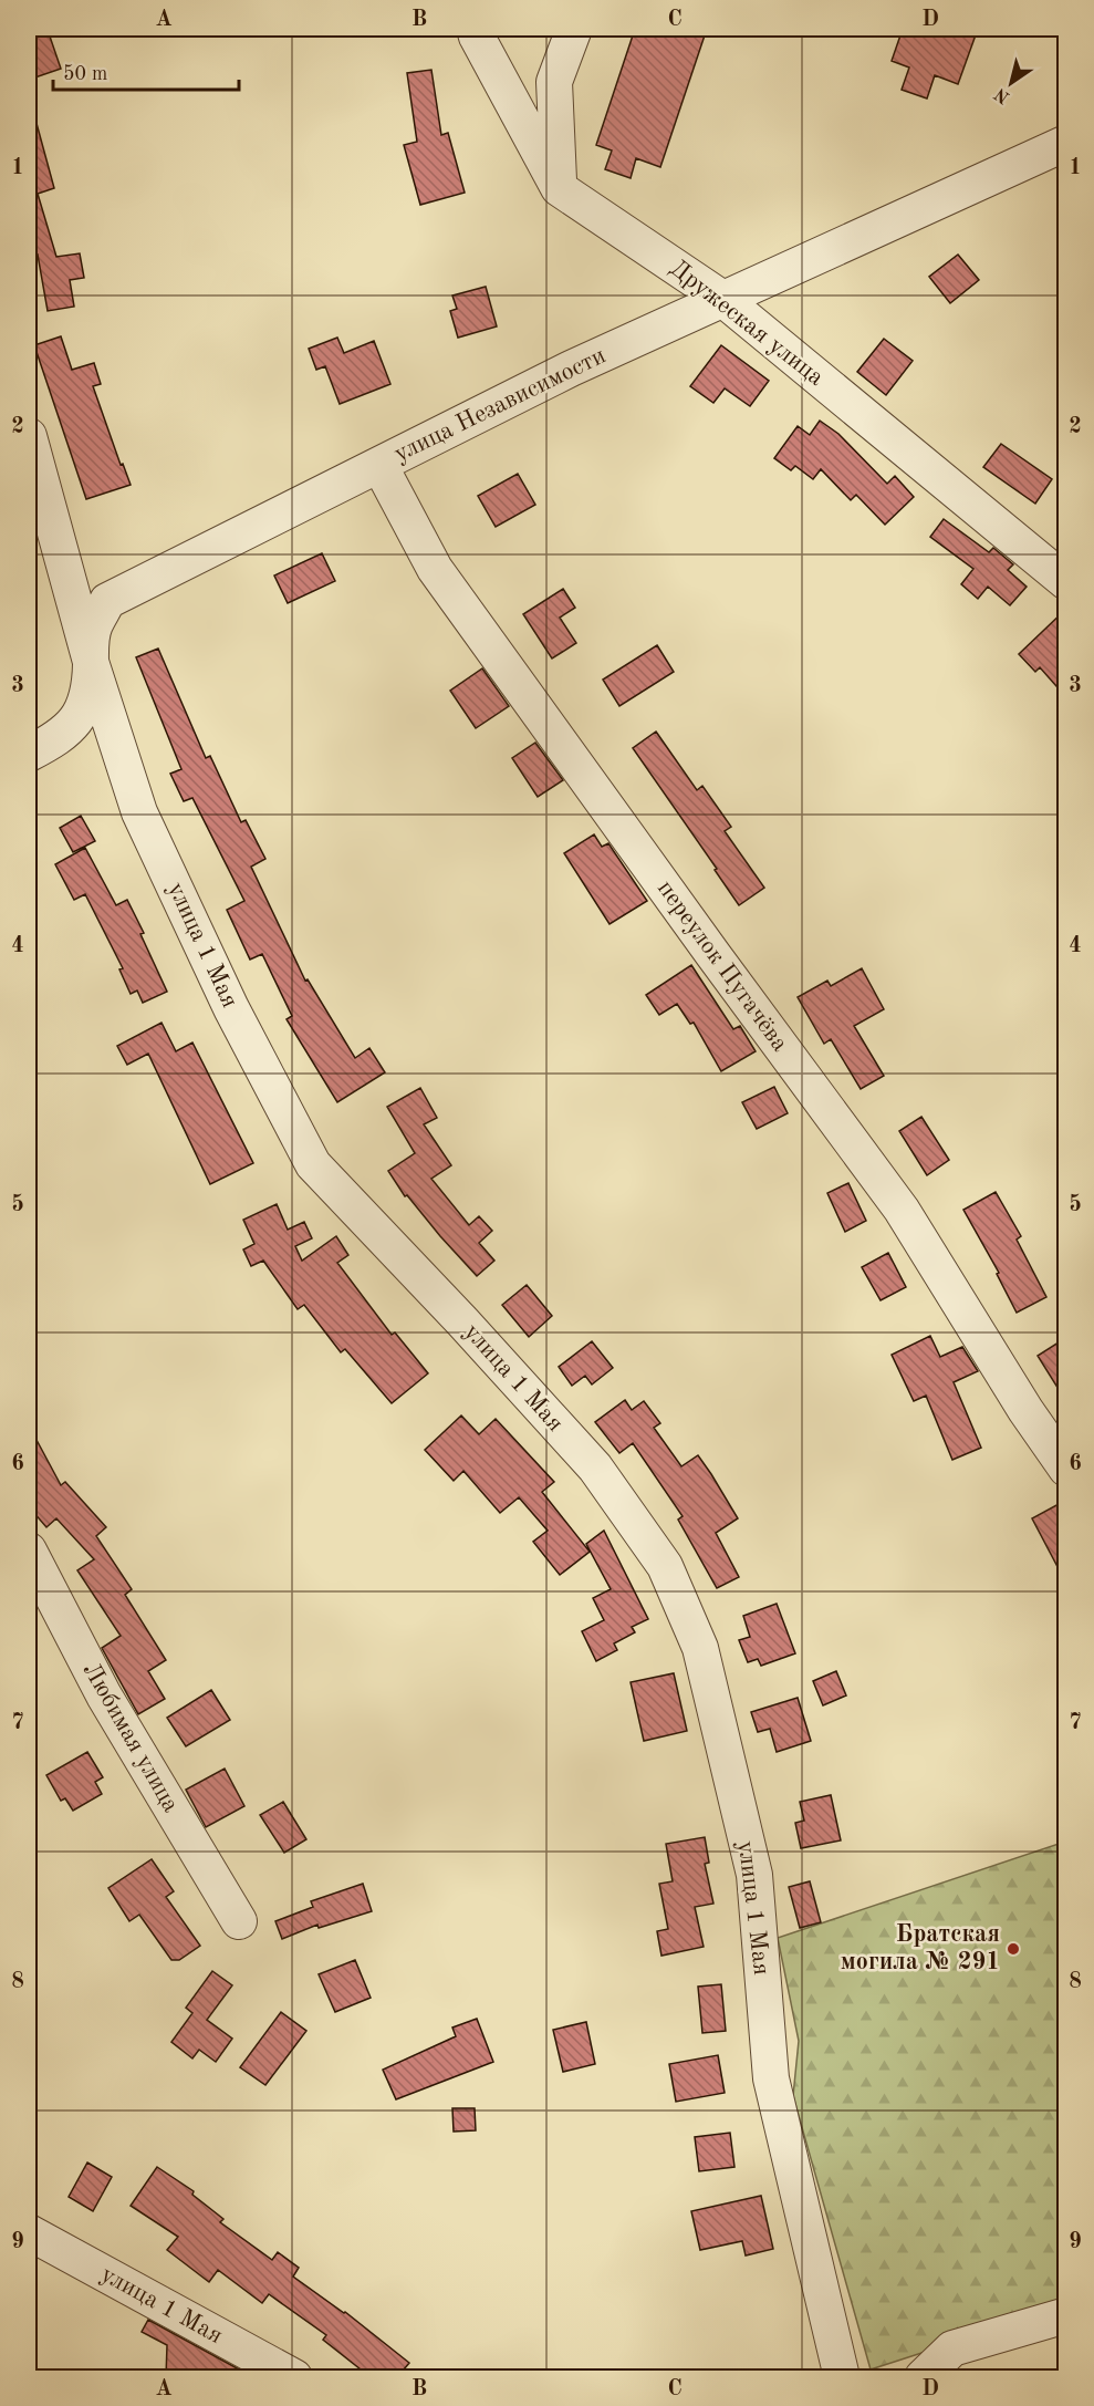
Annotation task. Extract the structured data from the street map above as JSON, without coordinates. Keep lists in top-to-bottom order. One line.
{"streets":{"street":["Дружеская улица","улица Независимости","улица 1 Мая","переулок Пугачёва","Любимая улица"]},"crossings":[["Дружеская улица","улица Независимости"],["улица Независимости","улица 1 Мая"],["улица Независимости","переулок Пугачёва"]],"places":["Братская могила № 291"],"scale_bar":"50 m","north":"bottom left","grid":{"columns":["A","B","C","D"],"rows":["1","2","3","4","5","6","7","8","9"]}}
